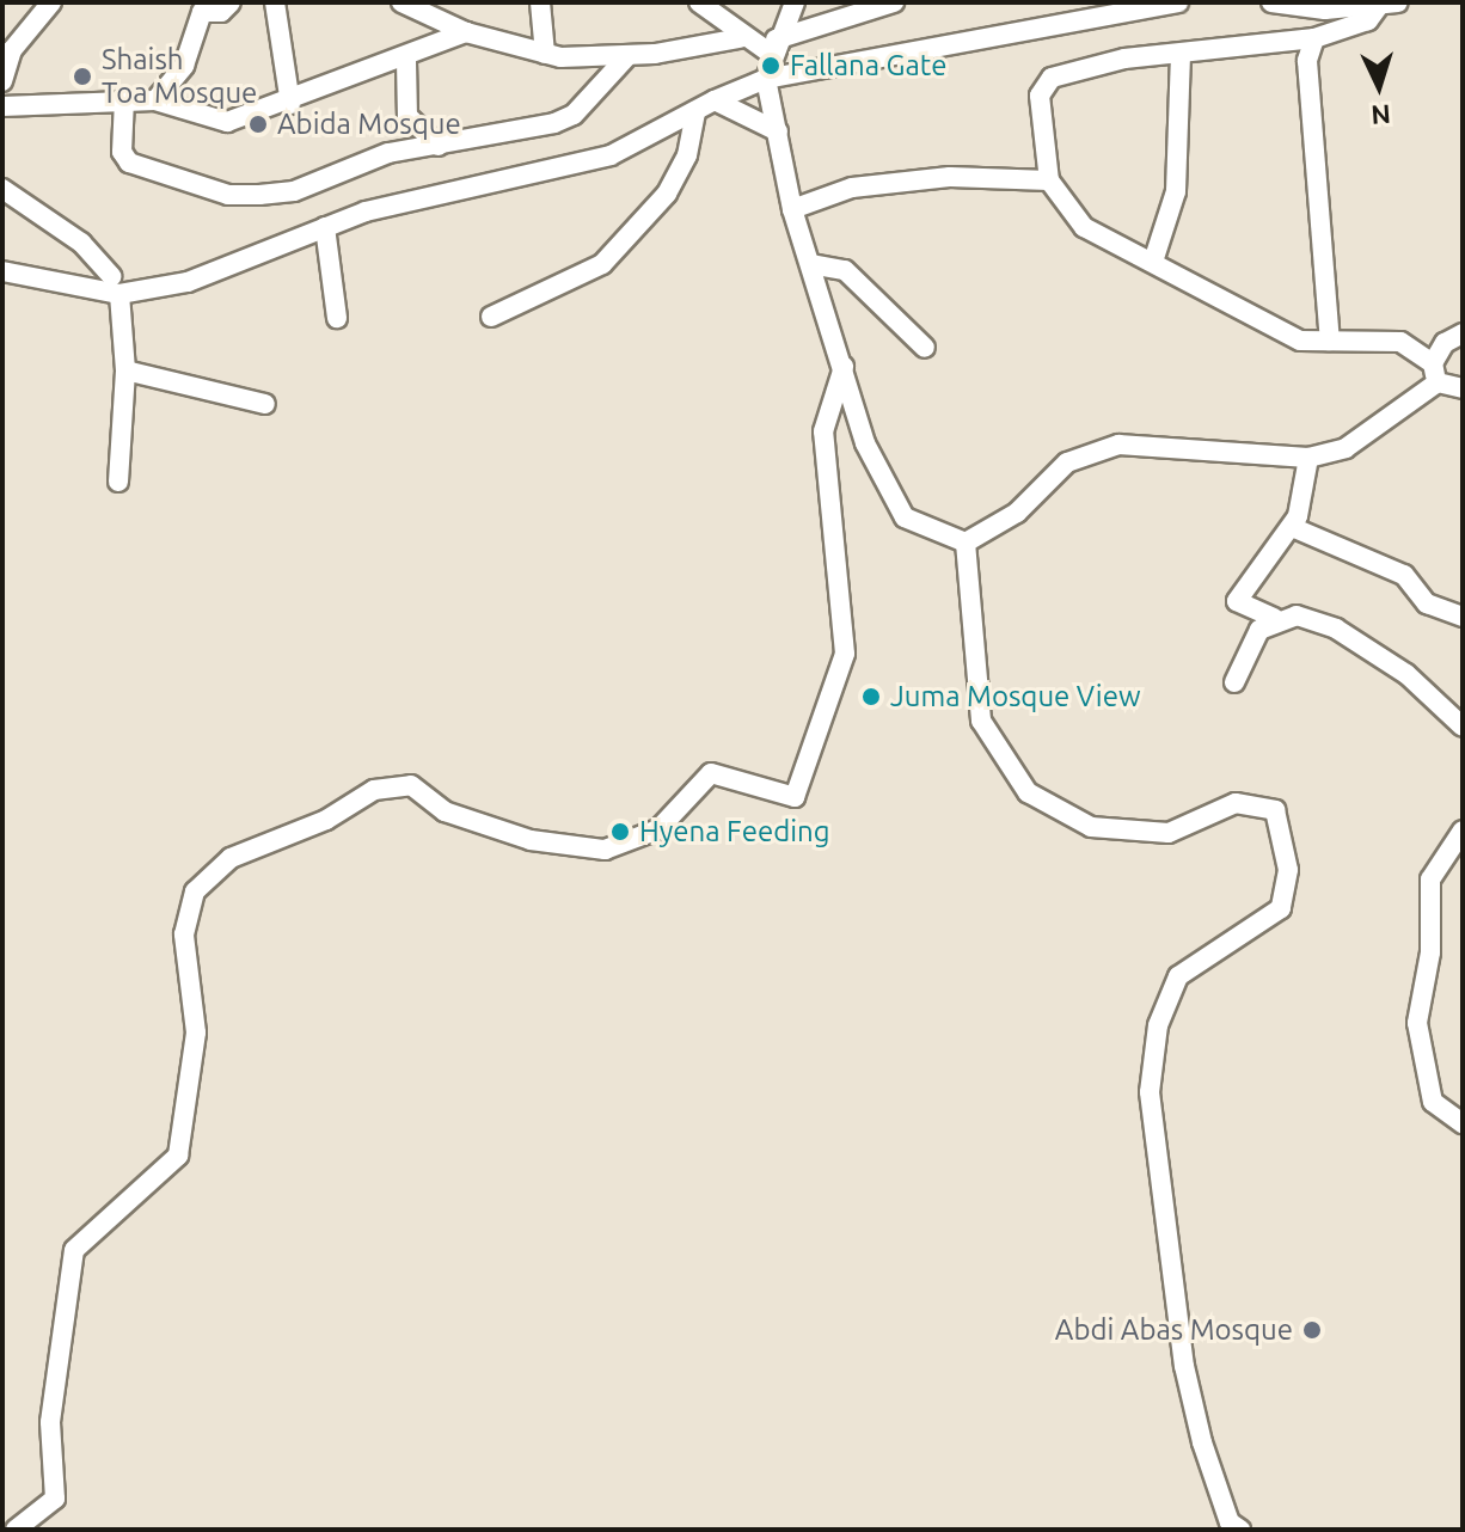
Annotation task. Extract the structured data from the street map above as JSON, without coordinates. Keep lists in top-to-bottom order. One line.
{"places":["Fallana Gate","Shaish Toa Mosque","Abida Mosque","Juma Mosque View","Hyena Feeding","Abdi Abas Mosque"],"north":"bottom"}
